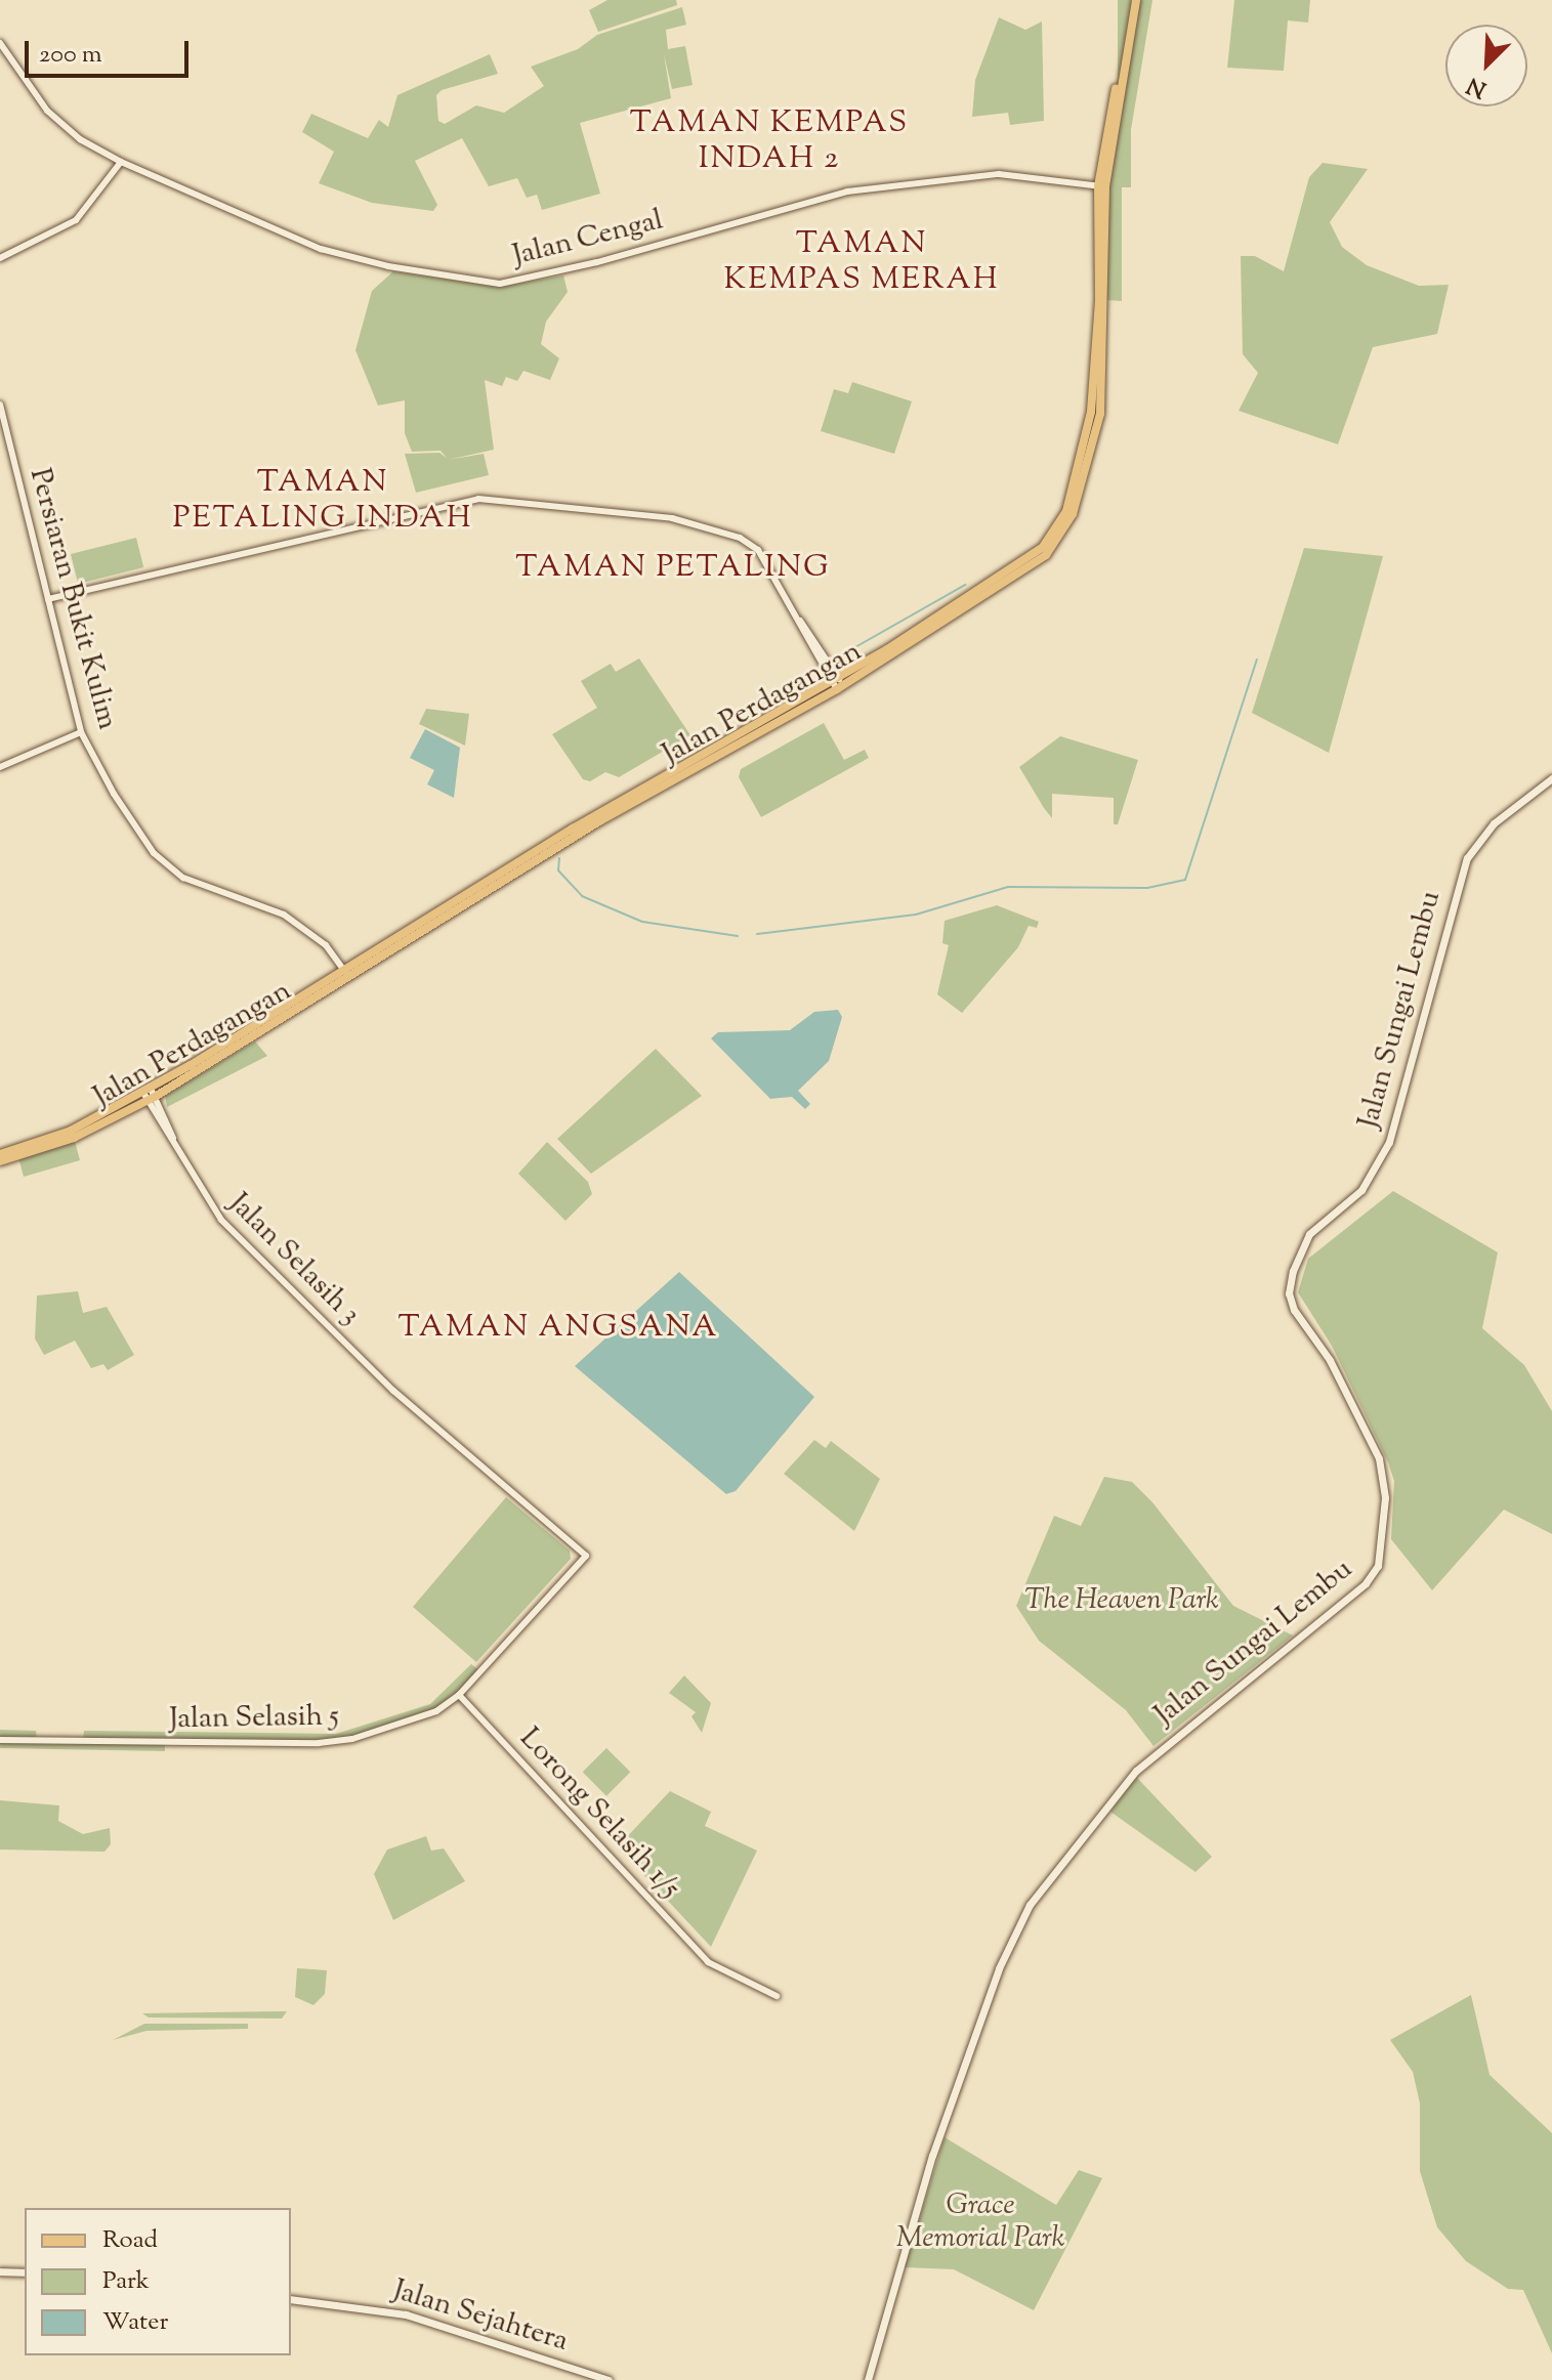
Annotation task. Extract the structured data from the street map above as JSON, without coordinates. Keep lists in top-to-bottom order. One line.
{"streets":{"main road":["Jalan Perdagangan","Jalan Sungai Lembu","Jalan Sejahtera"],"street":["Jalan Cengal","Persiaran Bukit Kulim","Jalan Selasih 3","Jalan Selasih 5","Lorong Selasih 1/5"]},"crossings":[["Jalan Cengal","Jalan Perdagangan"],["Persiaran Bukit Kulim","Jalan Perdagangan"],["Jalan Perdagangan","Jalan Selasih 3"],["Jalan Selasih 3","Jalan Selasih 5"],["Jalan Selasih 5","Lorong Selasih 1/5"]],"districts":["TAMAN KEMPAS INDAH 2","TAMAN KEMPAS MERAH","TAMAN PETALING INDAH","TAMAN PETALING","TAMAN ANGSANA"],"parks":["The Heaven Park","Grace Memorial Park"],"legend":["Road","Park","Water"],"scale_bar":"200 m","north":"bottom left"}
